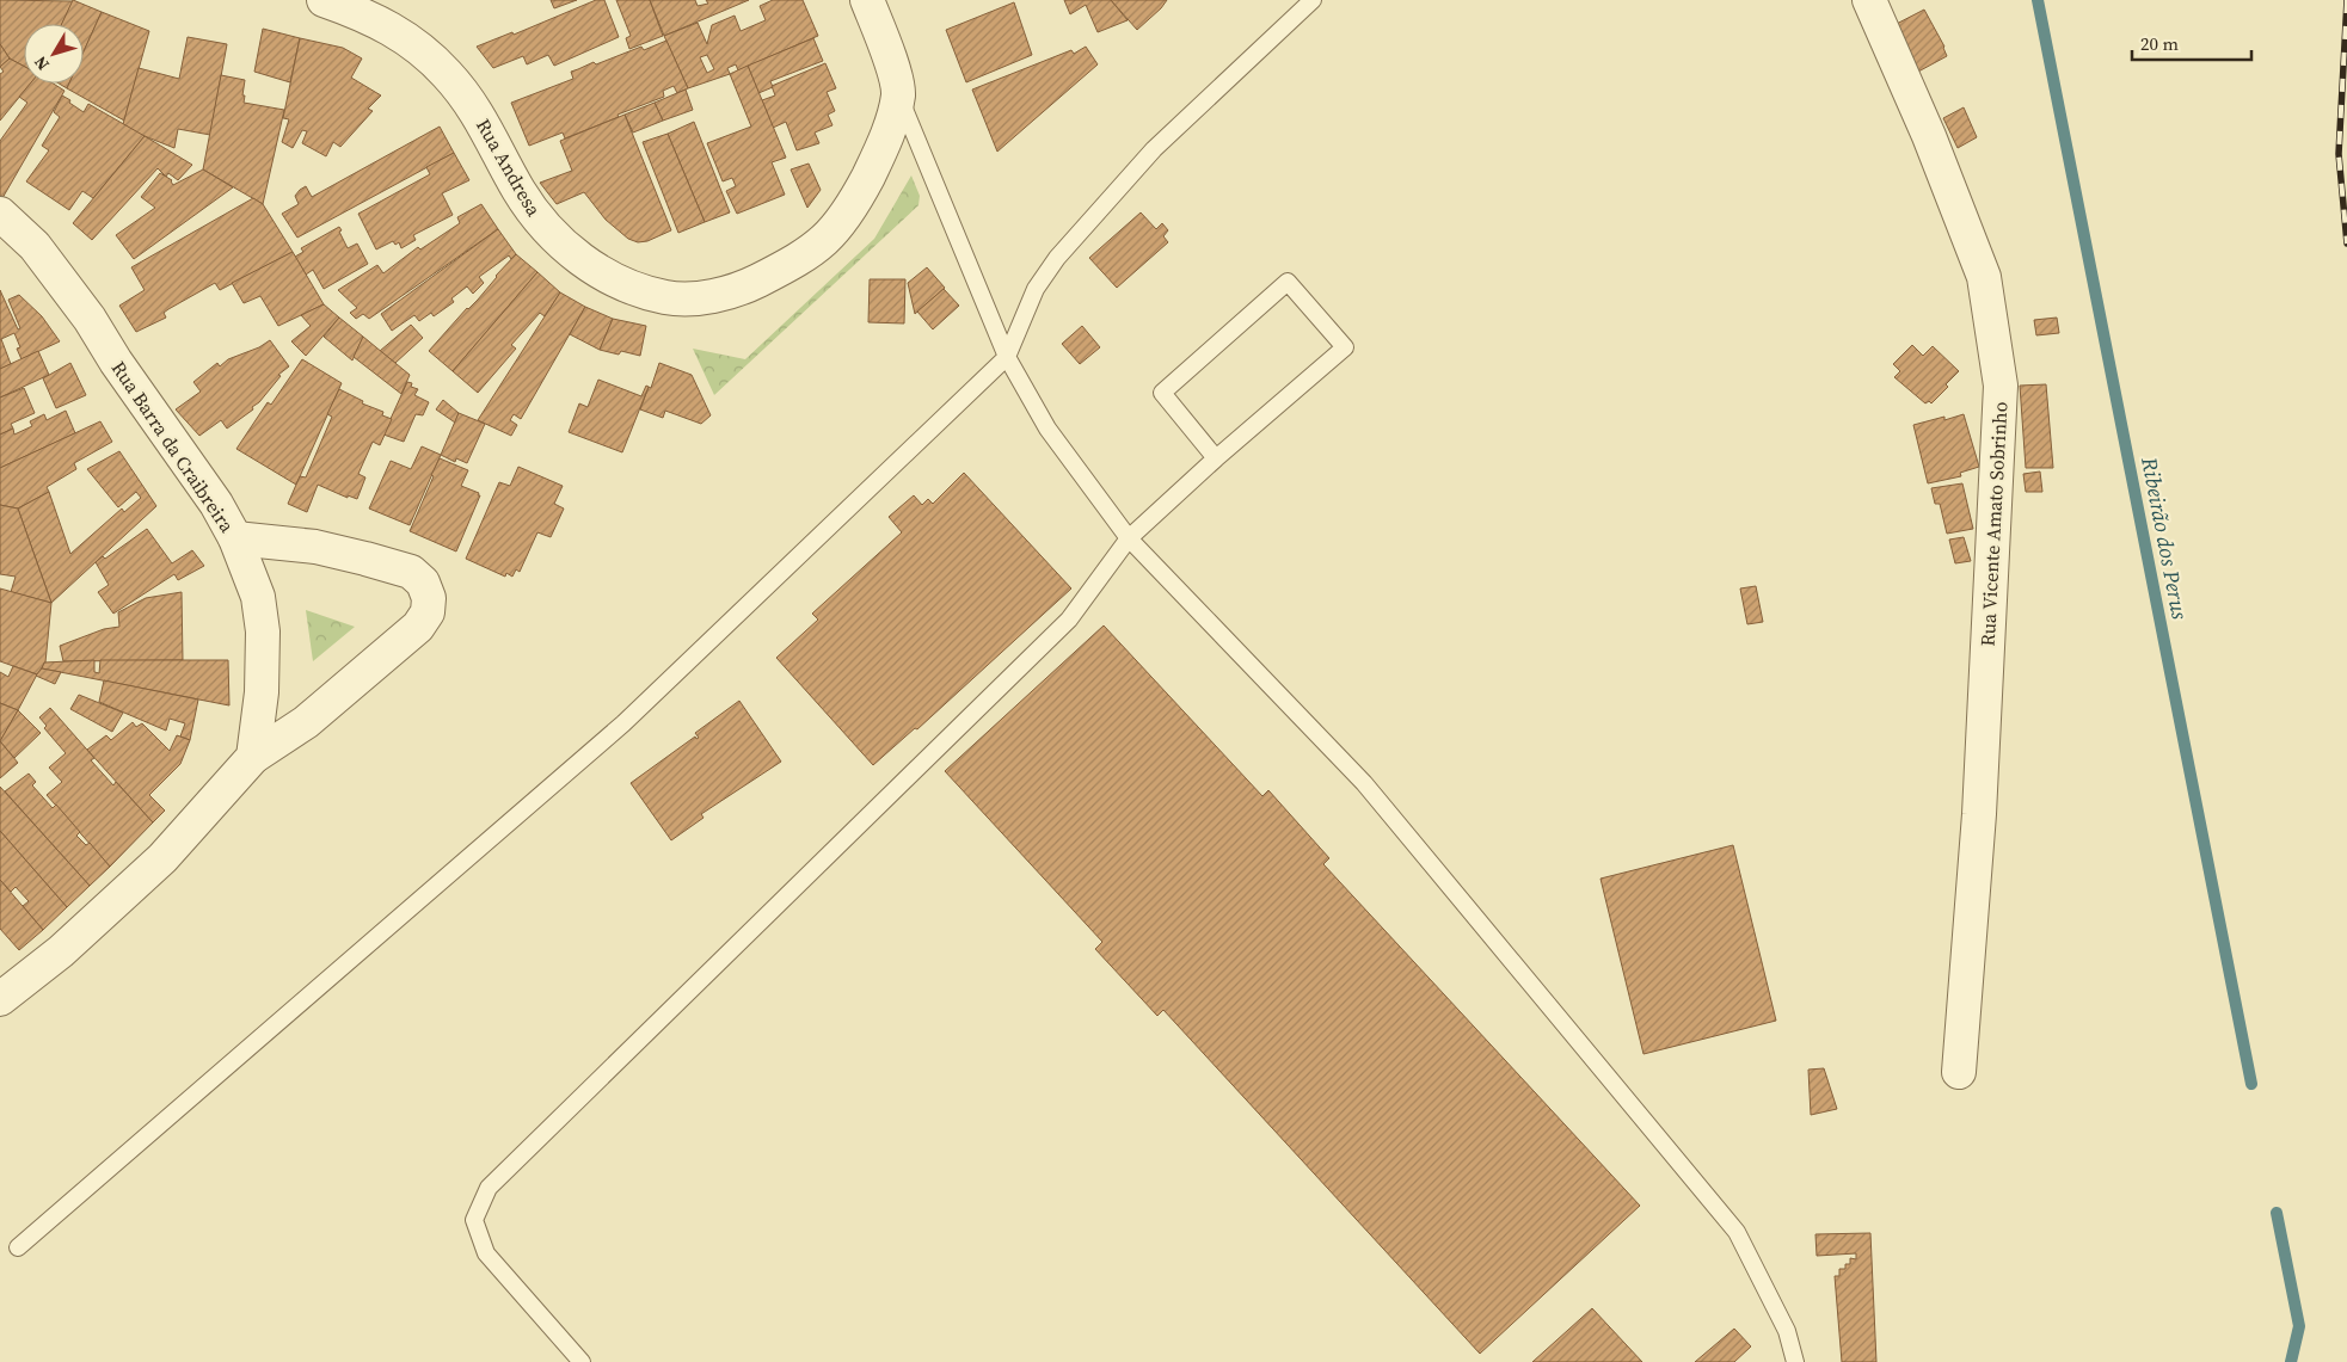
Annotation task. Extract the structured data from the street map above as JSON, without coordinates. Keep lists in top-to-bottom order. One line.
{"streets":{"street":["Rua Andresa","Rua Barra da Craibreira","Rua Vicente Amato Sobrinho"]},"water":["Ribeirão dos Perus"],"scale_bar":"20 m","north":"bottom left"}
